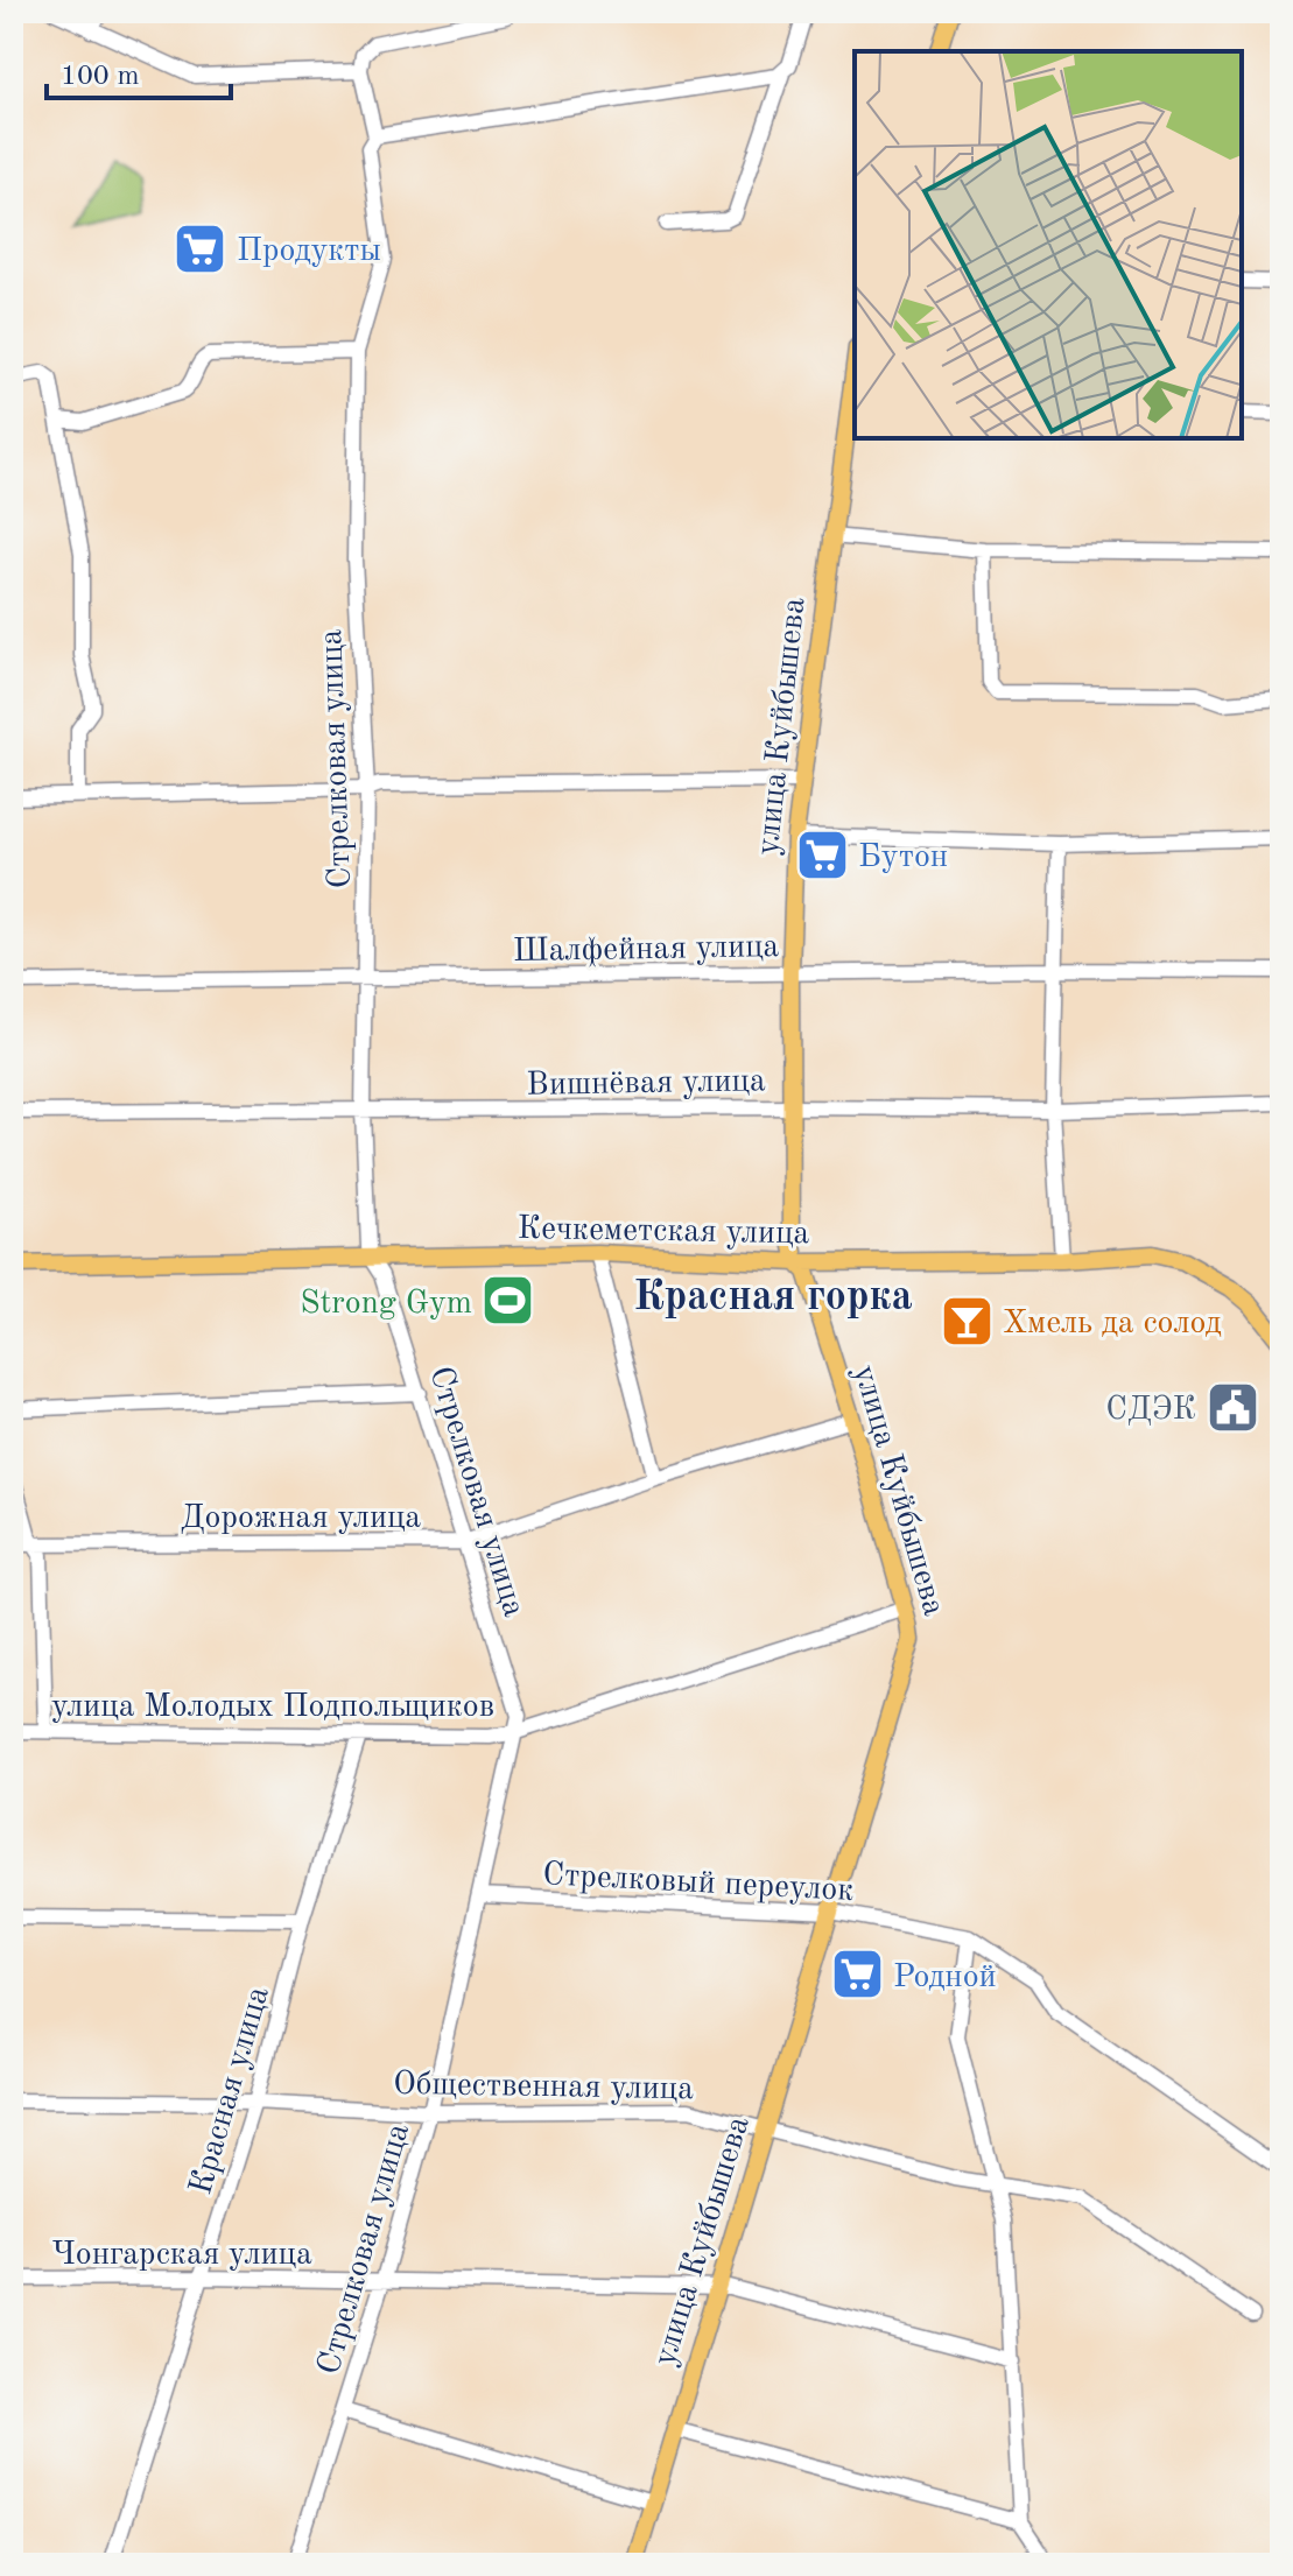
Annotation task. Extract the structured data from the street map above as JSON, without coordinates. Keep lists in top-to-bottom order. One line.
{"streets":{"main road":["улица Куйбышева","Кечкеметская улица"],"street":["Стрелковая улица","Шалфейная улица","Вишнёвая улица","Дорожная улица","улица Молодых Подпольщиков","Стрелковый переулок","Общественная улица","Красная улица","Чонгарская улица"]},"crossings":[["улица Куйбышева","Шалфейная улица"],["улица Куйбышева","Вишнёвая улица"],["улица Куйбышева","Кечкеметская улица"],["улица Куйбышева","Дорожная улица"],["улица Куйбышева","улица Молодых Подпольщиков"],["улица Куйбышева","Стрелковый переулок"],["улица Куйбышева","Общественная улица"],["улица Куйбышева","Чонгарская улица"],["Стрелковая улица","Шалфейная улица"],["Стрелковая улица","Вишнёвая улица"],["Стрелковая улица","Кечкеметская улица"],["Стрелковая улица","Дорожная улица"],["Стрелковая улица","улица Молодых Подпольщиков"],["Стрелковая улица","Стрелковый переулок"],["Стрелковая улица","Общественная улица"],["Стрелковая улица","Чонгарская улица"],["улица Молодых Подпольщиков","Красная улица"],["Общественная улица","Красная улица"],["Красная улица","Чонгарская улица"]],"districts":["Красная горка"],"places":{"supermarket":["Продукты","Бутон","Родной"],"sports":["Strong Gym"],"bar":["Хмель да солод"],"public building":["СДЭК"]},"scale_bar":"100 m"}
